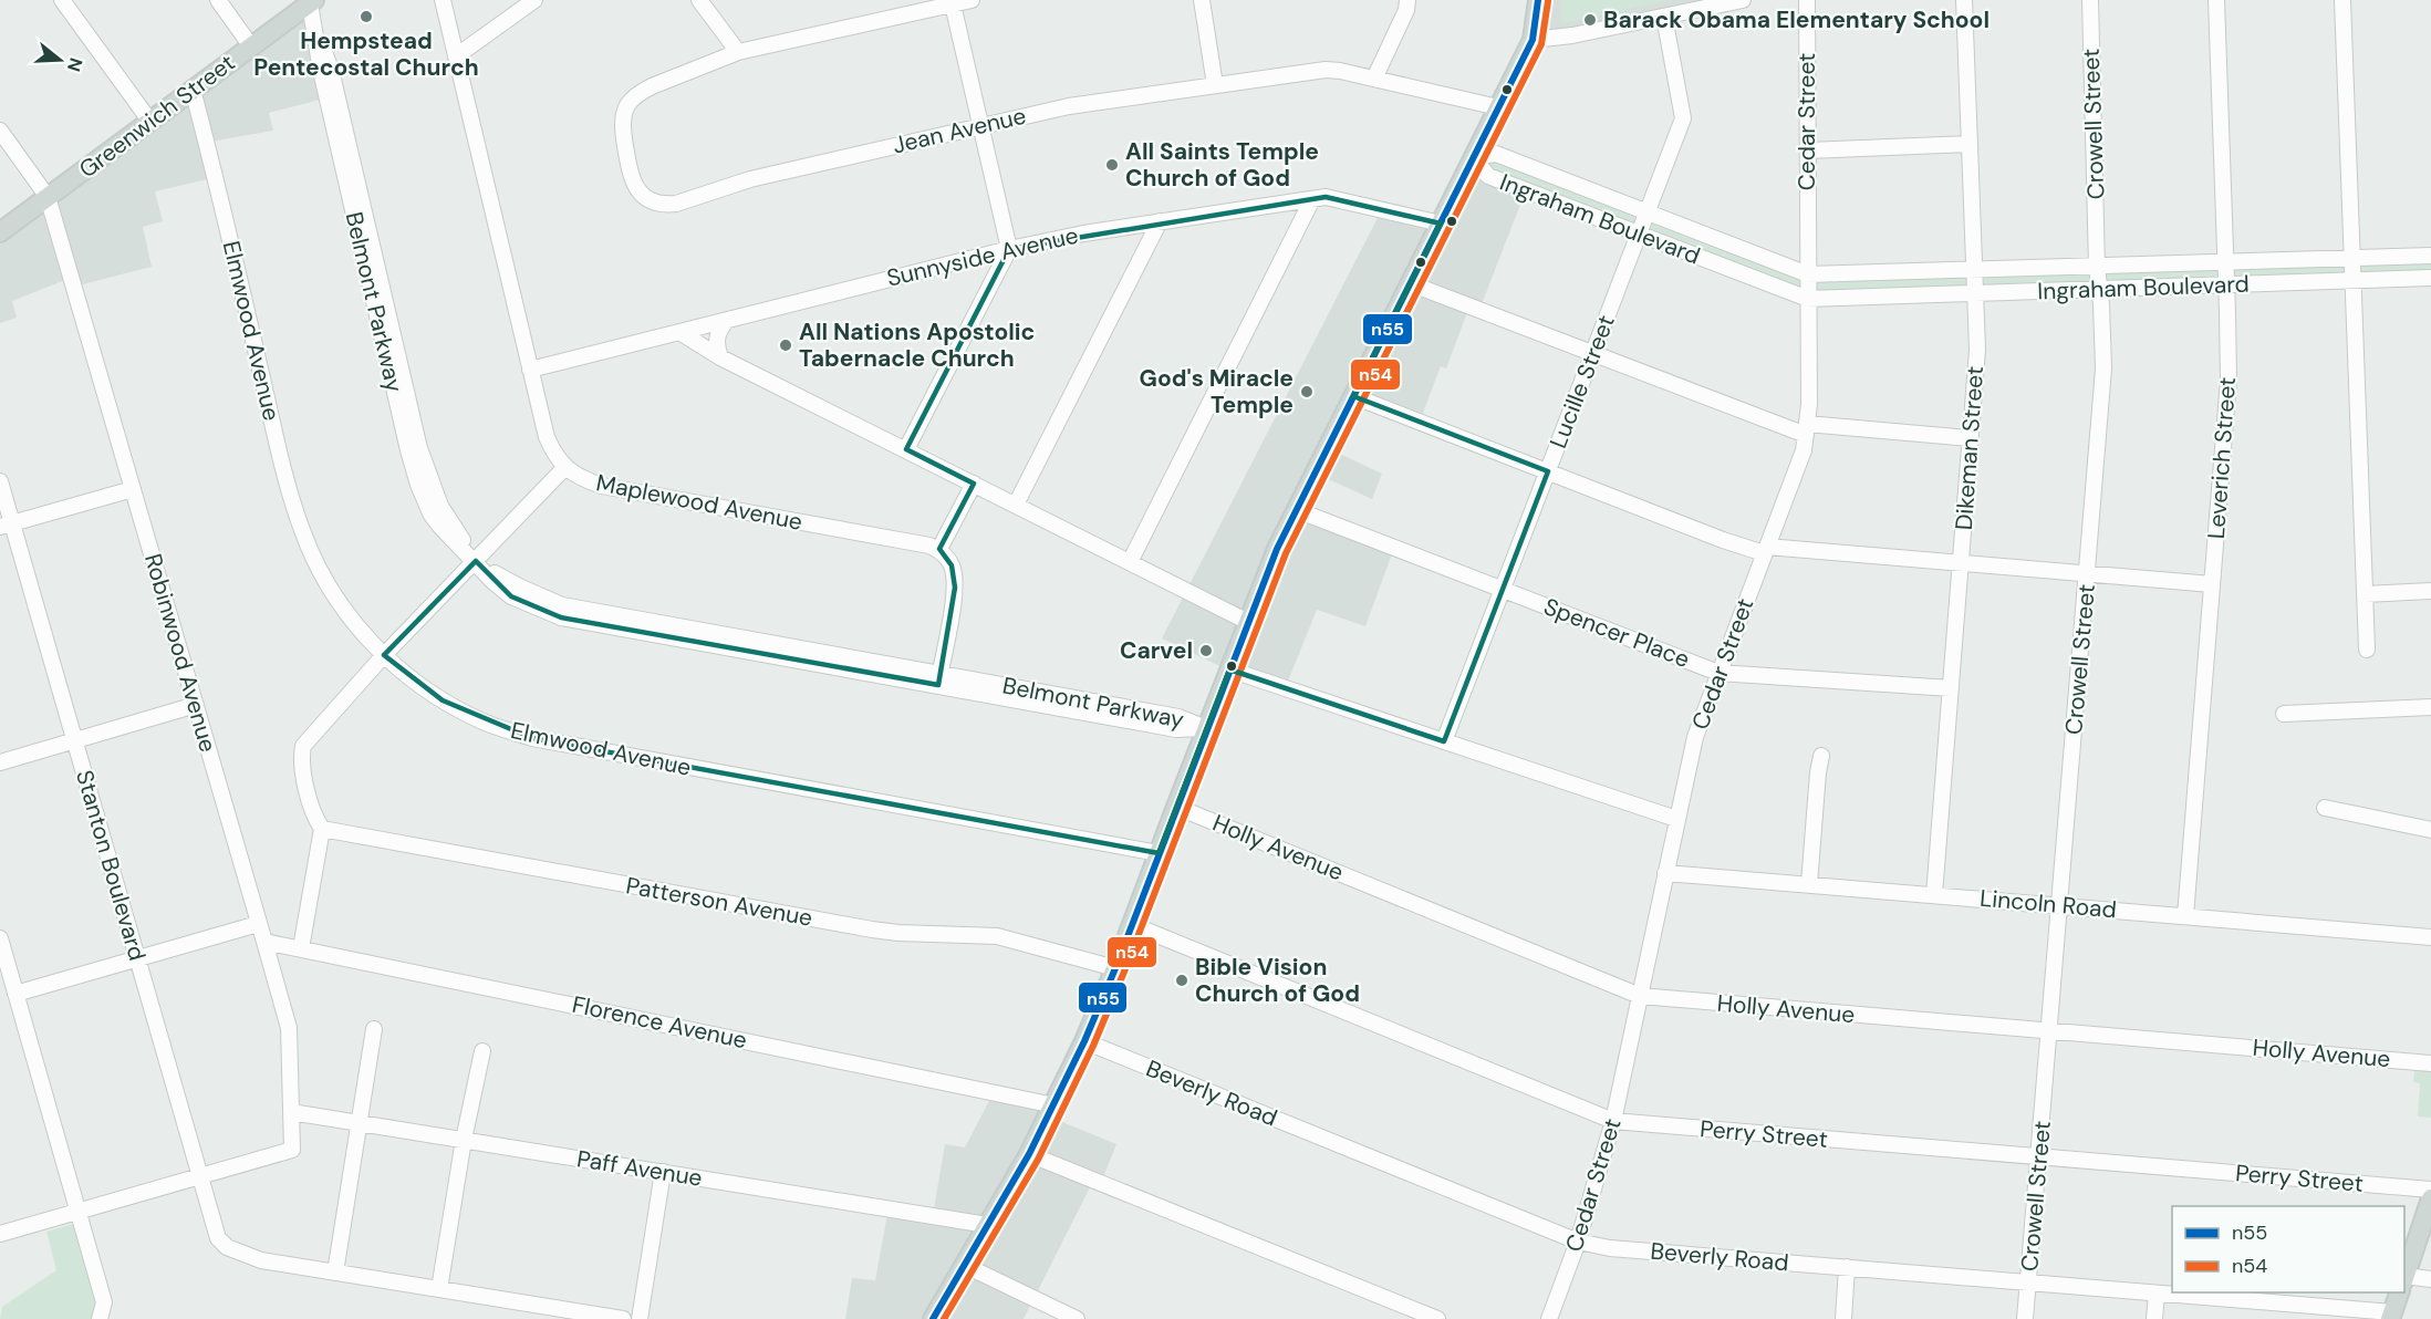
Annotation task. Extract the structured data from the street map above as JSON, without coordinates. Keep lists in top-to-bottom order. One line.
{"streets":{"main road":["Greenwich Street"],"street":["Cedar Street","Crowell Street","Jean Avenue","Ingraham Boulevard","Sunnyside Avenue","Belmont Parkway","Elmwood Avenue","Lucille Street","Dikeman Street","Leverich Street","Maplewood Avenue","Spencer Place","Robinwood Avenue","Holly Avenue","Stanton Boulevard","Patterson Avenue","Lincoln Road","Florence Avenue","Beverly Road","Perry Street","Paff Avenue"]},"crossings":[["Greenwich Street","Belmont Parkway"],["Greenwich Street","Elmwood Avenue"],["Greenwich Street","Robinwood Avenue"],["Cedar Street","Ingraham Boulevard"],["Cedar Street","Spencer Place"],["Cedar Street","Holly Avenue"],["Cedar Street","Lincoln Road"],["Cedar Street","Beverly Road"],["Cedar Street","Perry Street"],["Crowell Street","Ingraham Boulevard"],["Crowell Street","Holly Avenue"],["Crowell Street","Lincoln Road"],["Crowell Street","Beverly Road"],["Crowell Street","Perry Street"],["Ingraham Boulevard","Lucille Street"],["Ingraham Boulevard","Dikeman Street"],["Ingraham Boulevard","Leverich Street"],["Sunnyside Avenue","Maplewood Avenue"],["Lucille Street","Spencer Place"],["Dikeman Street","Spencer Place"],["Dikeman Street","Lincoln Road"],["Leverich Street","Lincoln Road"],["Robinwood Avenue","Stanton Boulevard"],["Robinwood Avenue","Florence Avenue"],["Robinwood Avenue","Paff Avenue"]],"places":["Hempstead Pentecostal Church","Barack Obama Elementary School","All Saints Temple Church of God","All Nations Apostolic Tabernacle Church","God's Miracle Temple","Carvel","Bible Vision Church of God"],"lines":["transit line n55","transit line n54"],"legend":["n55","n54"],"north":"right"}
